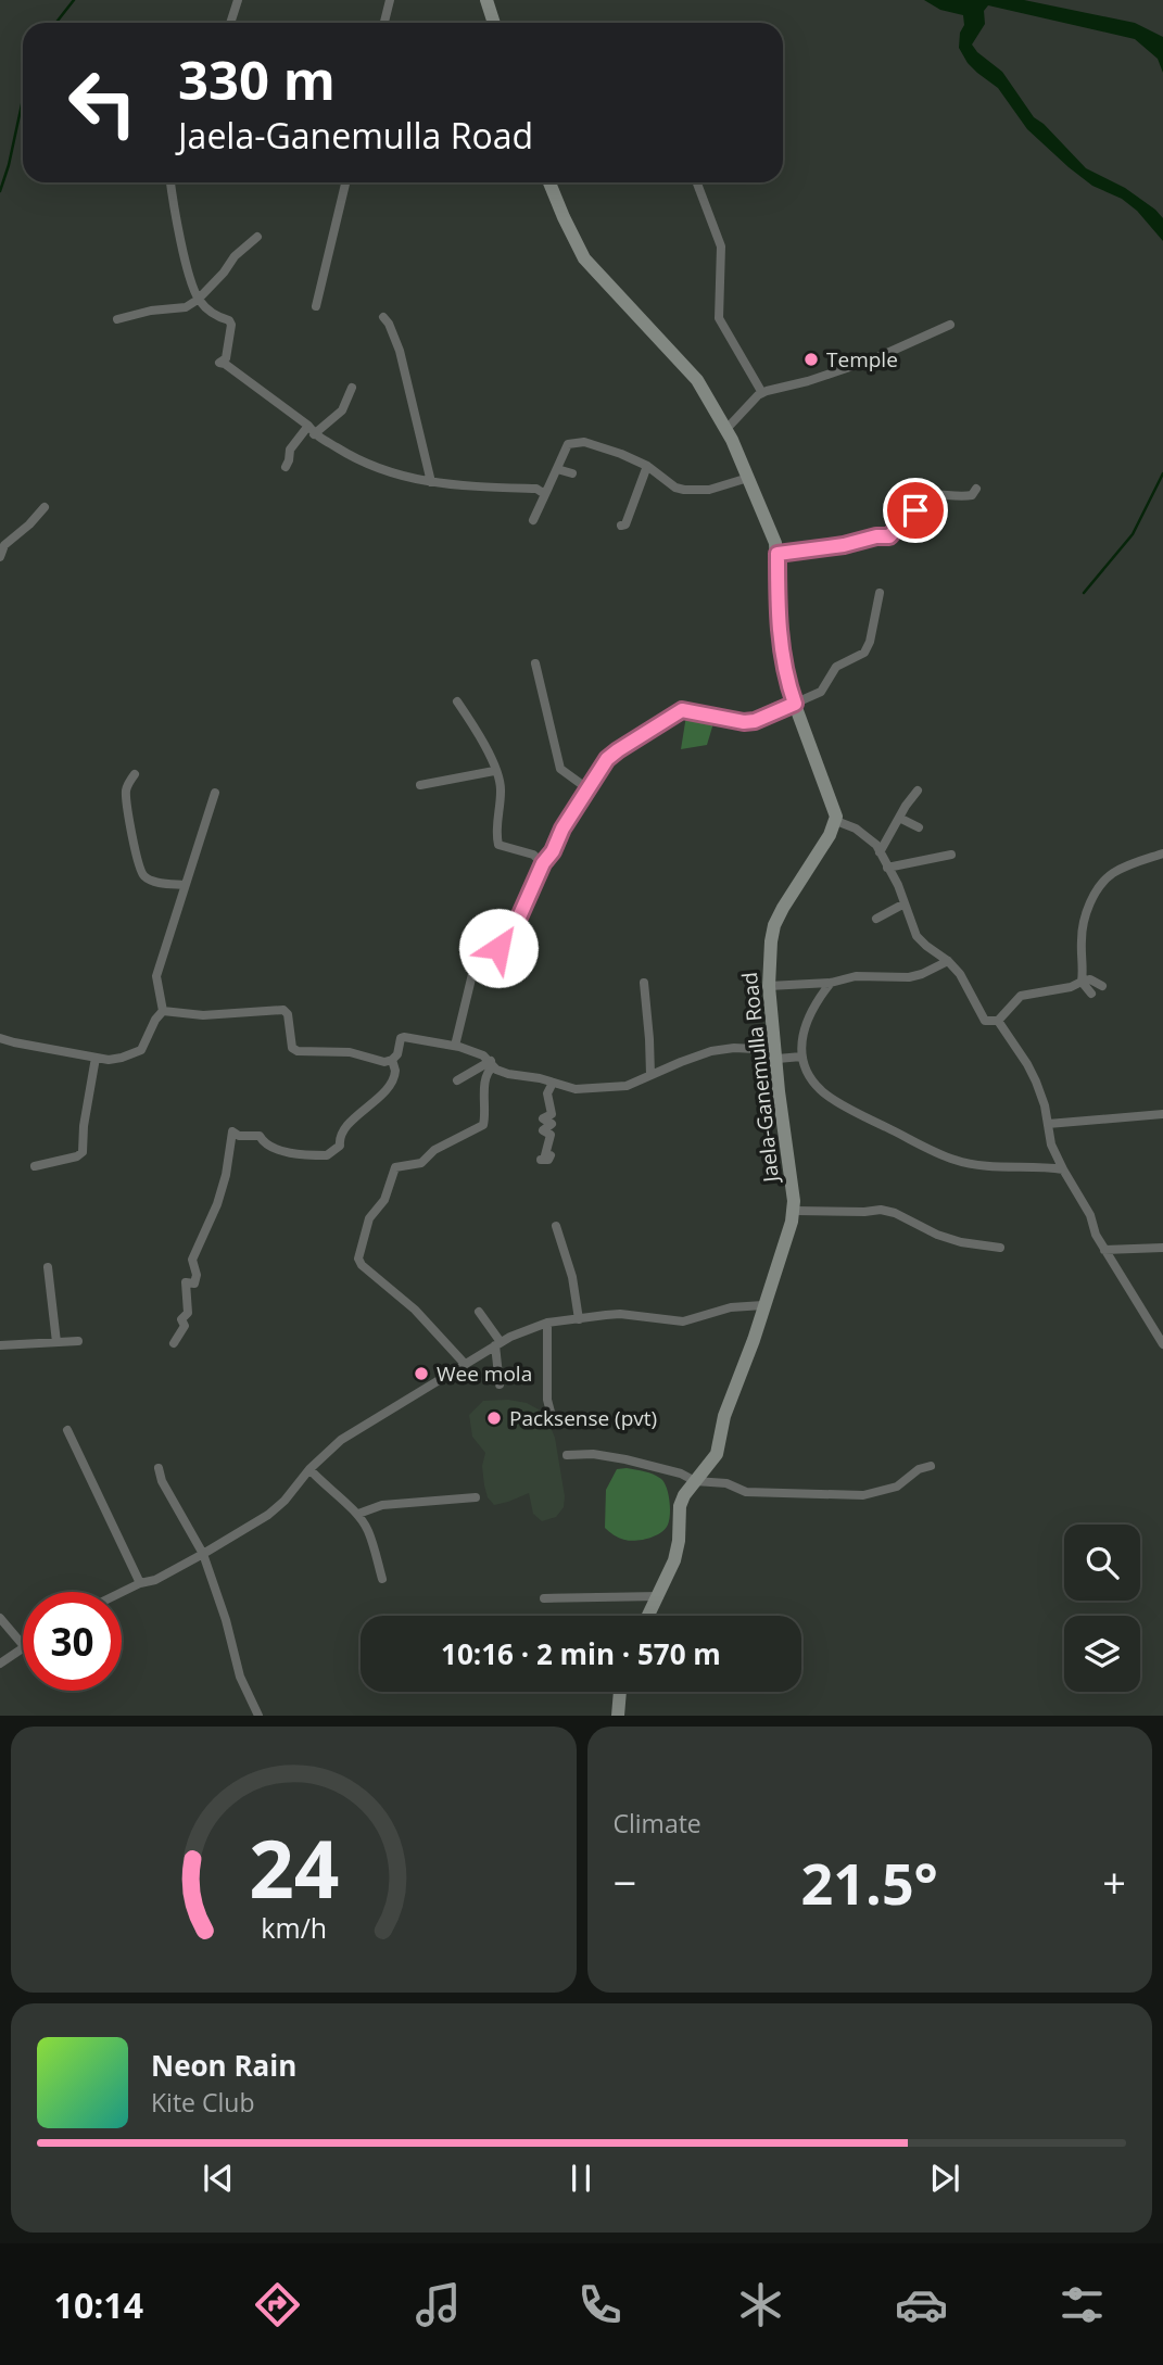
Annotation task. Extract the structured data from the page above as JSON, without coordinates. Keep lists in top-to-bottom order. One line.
{"streets":{"main road":["Jaela-Ganemulla Road"]},"places":["Temple","Wee mola","Packsense (pvt)"],"page":{"turn":["330 m","Jaela-Ganemulla Road"],"limit":"30","trip":"10:16 · 2 min · 570 m","tile":"Climate","heat":["−","21.5°","+"],"song":["Neon Rain","Kite Club"],"tabs":"10:14","gauge":["24","km/h"]}}
